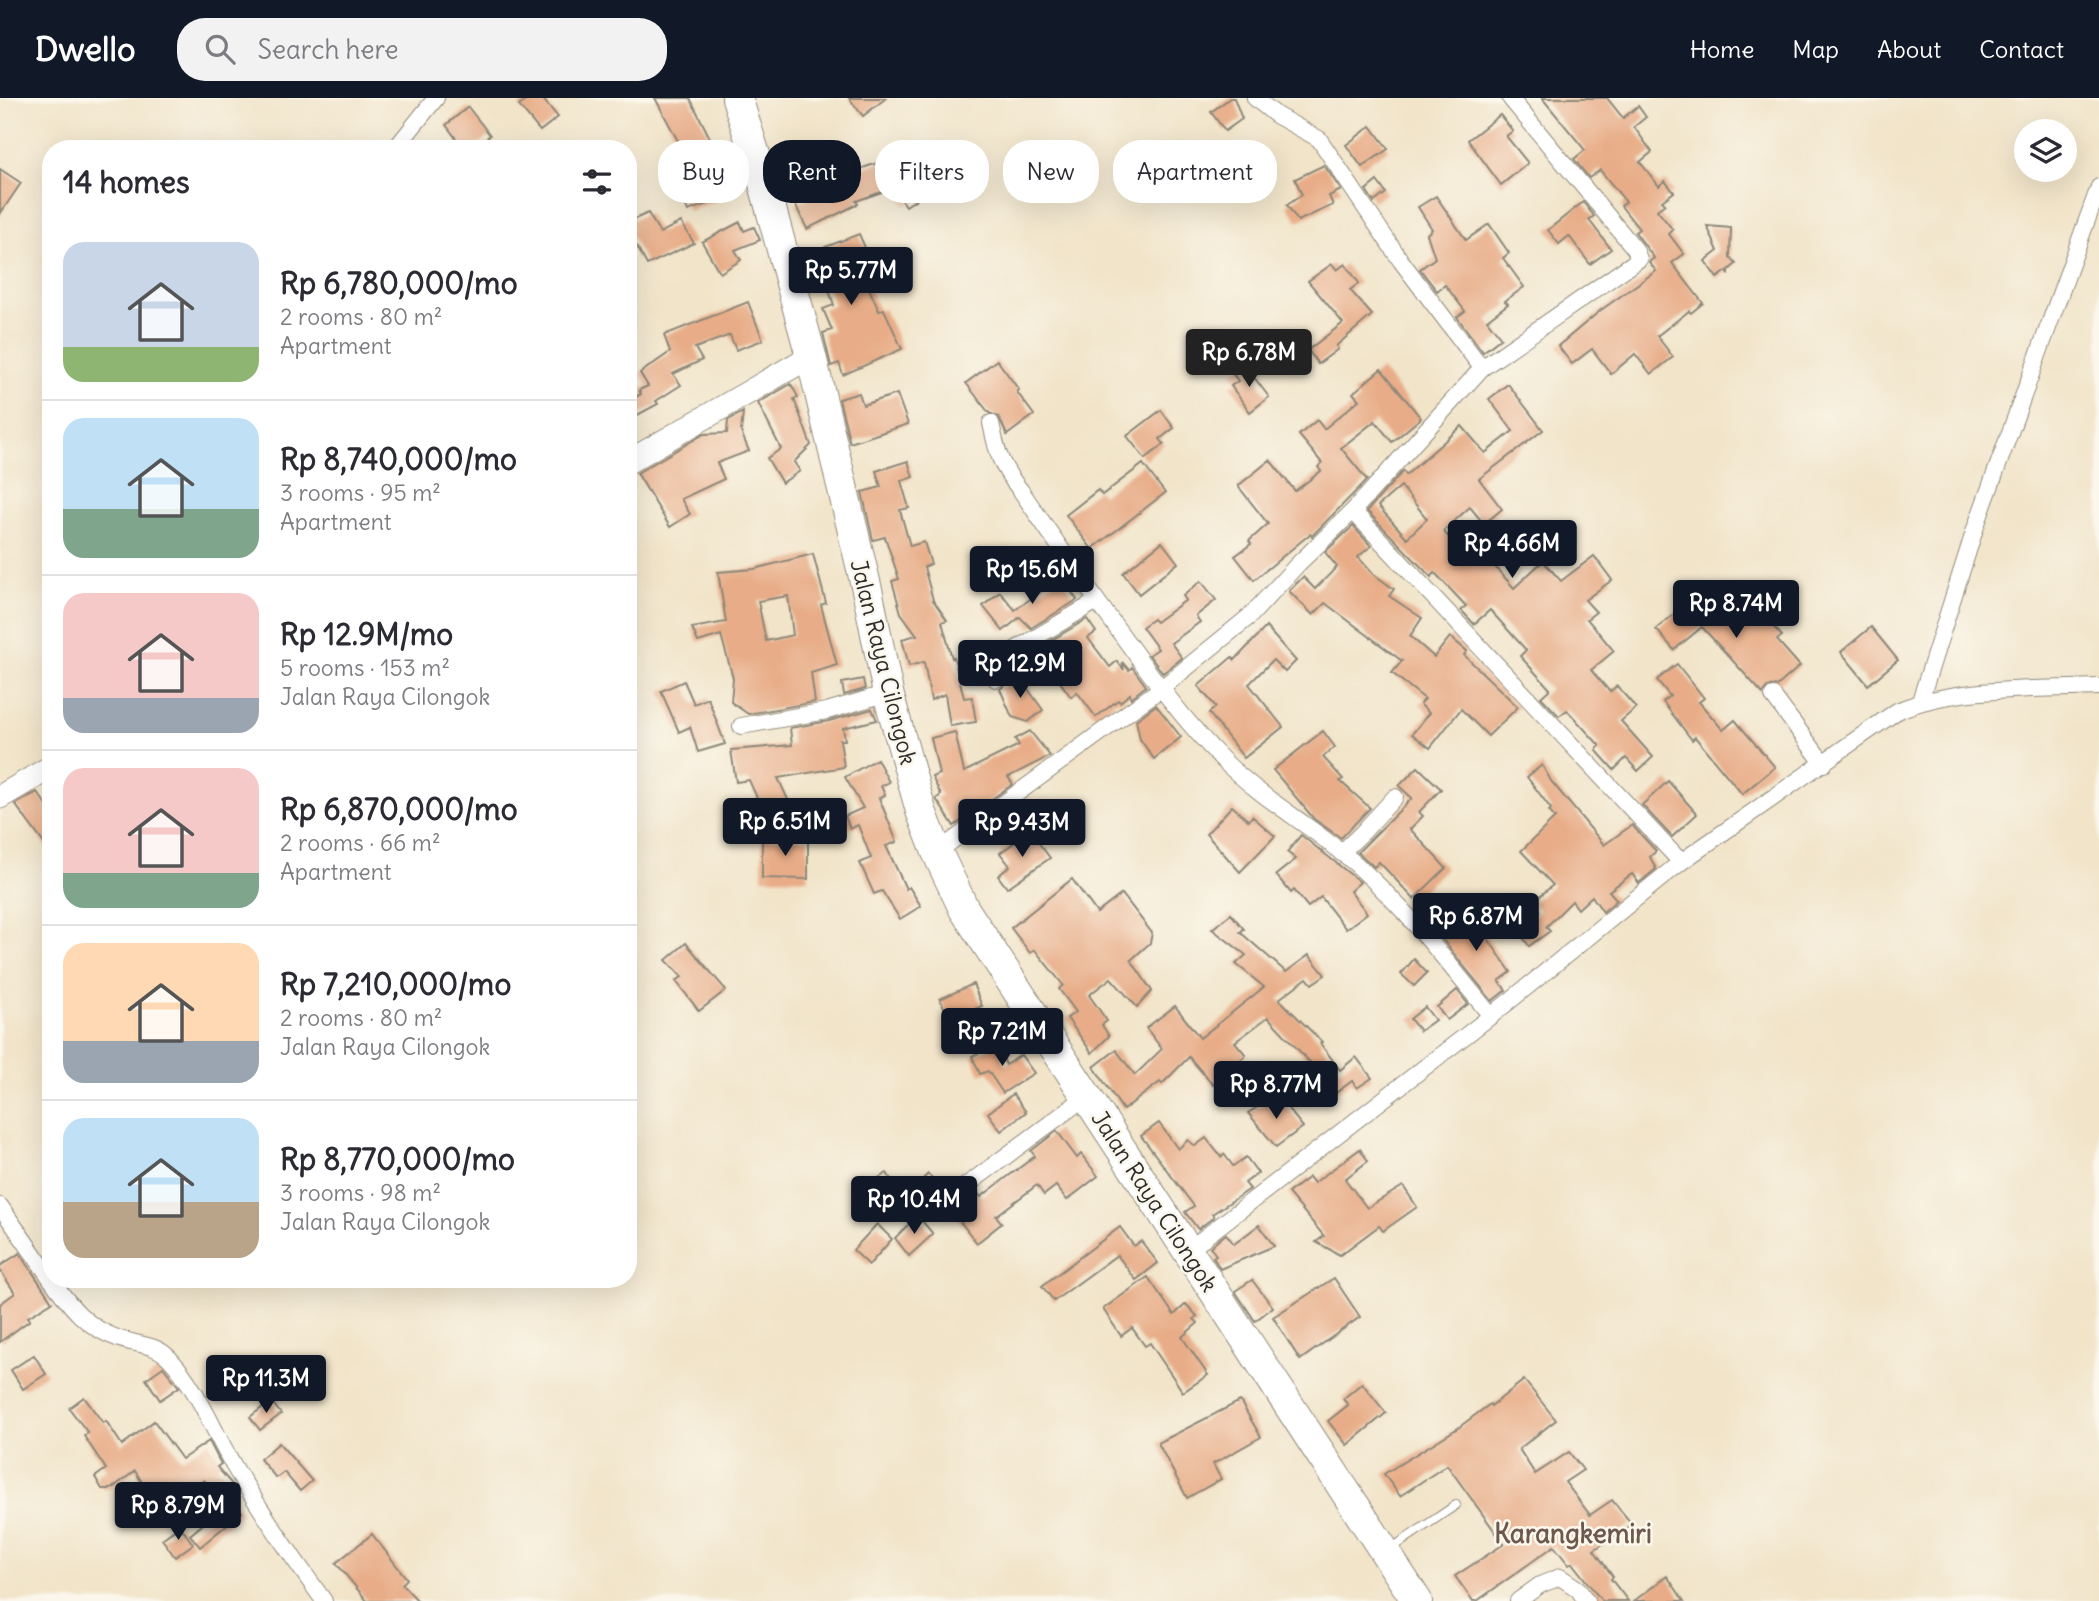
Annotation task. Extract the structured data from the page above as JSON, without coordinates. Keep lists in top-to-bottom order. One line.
{"streets":{"highway":["Jalan Raya Cilongok"]},"districts":["Karangkemiri"],"page":{"header":"Dwello","search":"Search here","nav":["Home","Map","About","Contact"],"chip":["Buy","Rent","Filters","New","Apartment"],"heading":"14 homes","list":[{"name":"Rp 6,780,000/mo","note":"2 rooms · 80 m² · Apartment"},{"name":"Rp 8,740,000/mo","note":"3 rooms · 95 m² · Apartment"},{"name":"Rp 12.9M/mo","note":"5 rooms · 153 m² · Jalan Raya Cilongok"},{"name":"Rp 6,870,000/mo","note":"2 rooms · 66 m² · Apartment"},{"name":"Rp 7,210,000/mo","note":"2 rooms · 80 m² · Jalan Raya Cilongok"},{"name":"Rp 8,770,000/mo","note":"3 rooms · 98 m² · Jalan Raya Cilongok"}],"price":["Rp 5.77M","Rp 6.78M","Rp 4.66M","Rp 15.6M","Rp 8.74M","Rp 12.9M","Rp 6.51M","Rp 9.43M","Rp 6.87M","Rp 7.21M","Rp 8.77M","Rp 10.4M","Rp 11.3M","Rp 8.79M"]}}
